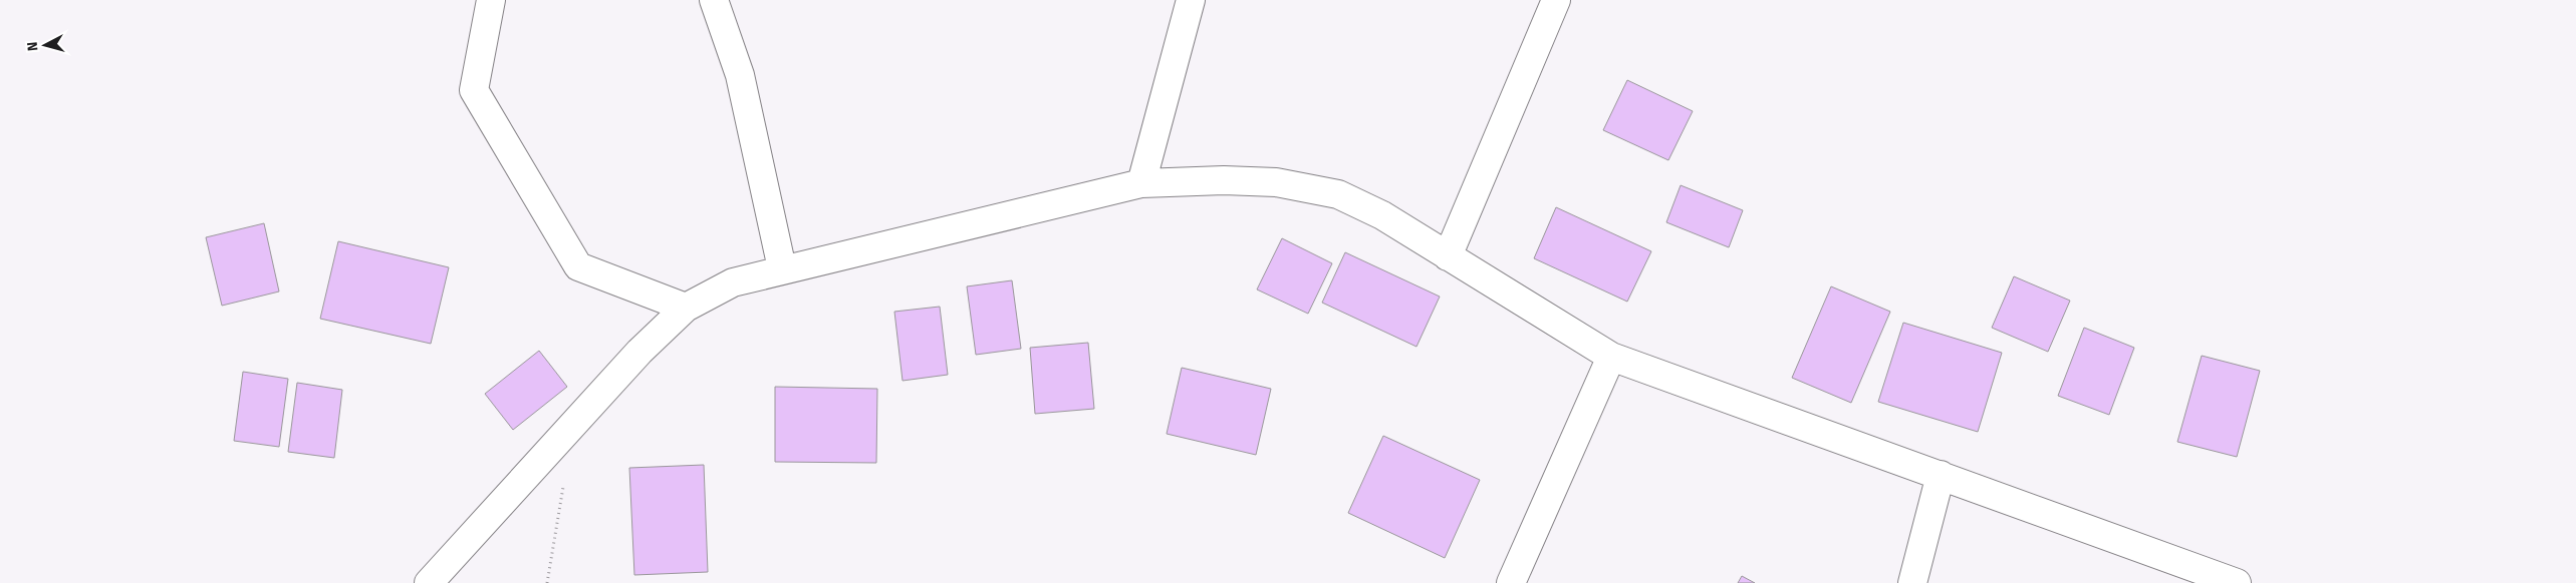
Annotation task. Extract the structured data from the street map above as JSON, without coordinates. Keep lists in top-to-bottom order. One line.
{"north":"left"}
